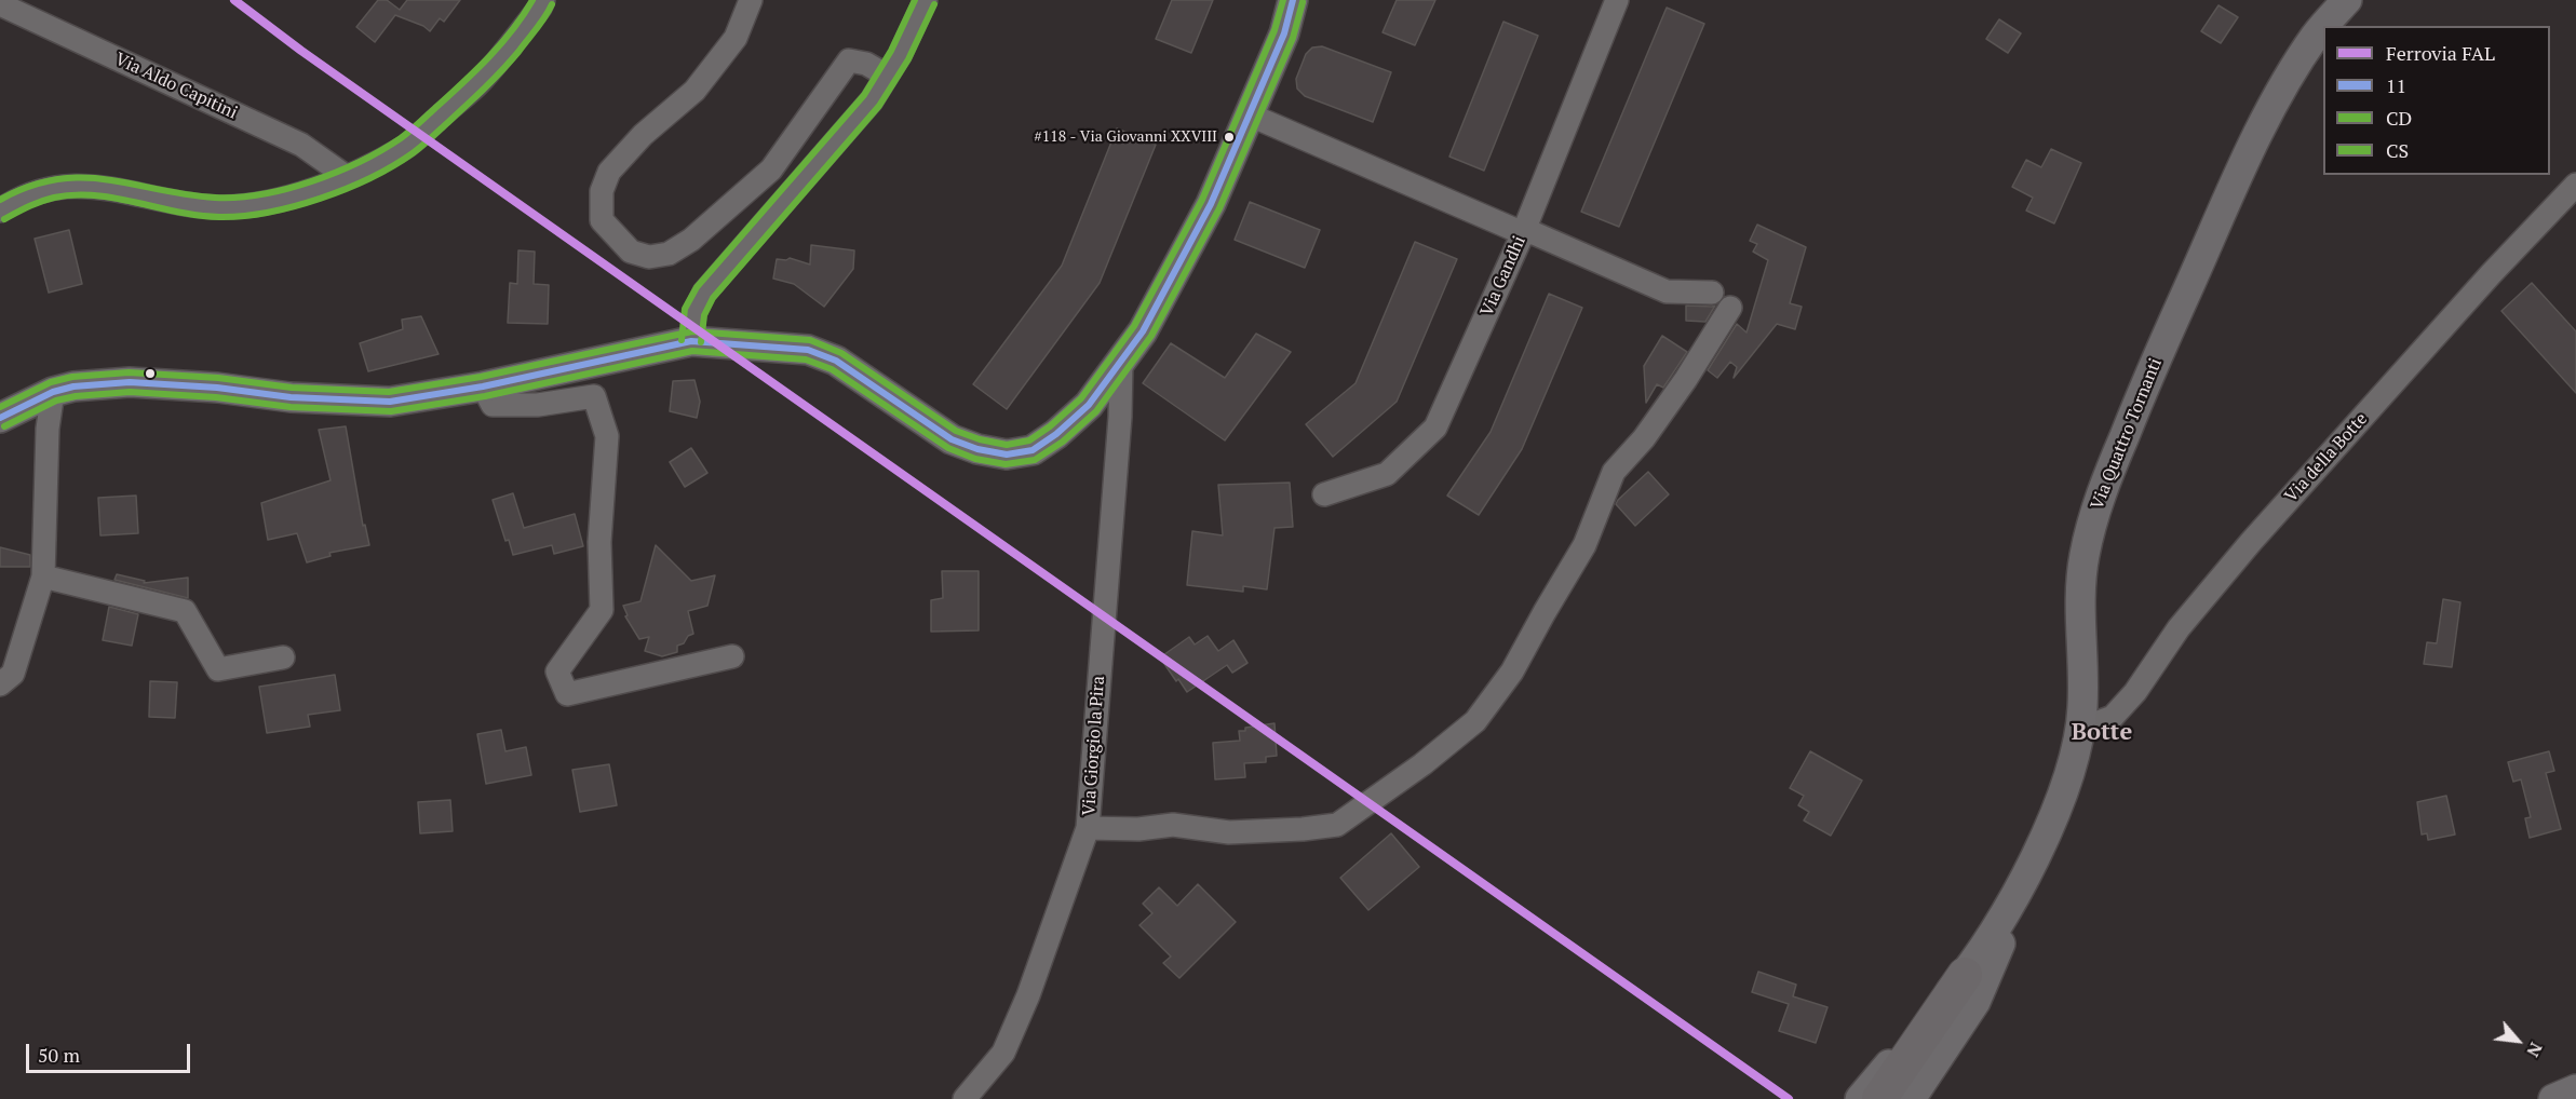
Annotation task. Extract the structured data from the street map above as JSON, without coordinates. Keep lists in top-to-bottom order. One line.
{"streets":{"main road":["Via Quattro Tornanti"],"street":["Via Aldo Capitini","Via Gandhi","Via della Botte","Via Giorgio la Pira"]},"crossings":[["Via Quattro Tornanti","Via della Botte"]],"districts":["Botte"],"places":["#118 - Via Giovanni XXVIII"],"lines":["rail line FAL","transit line 11","transit line CS","transit line CD"],"legend":["Ferrovia FAL","11","CD","CS"],"scale_bar":"50 m","north":"bottom right"}
